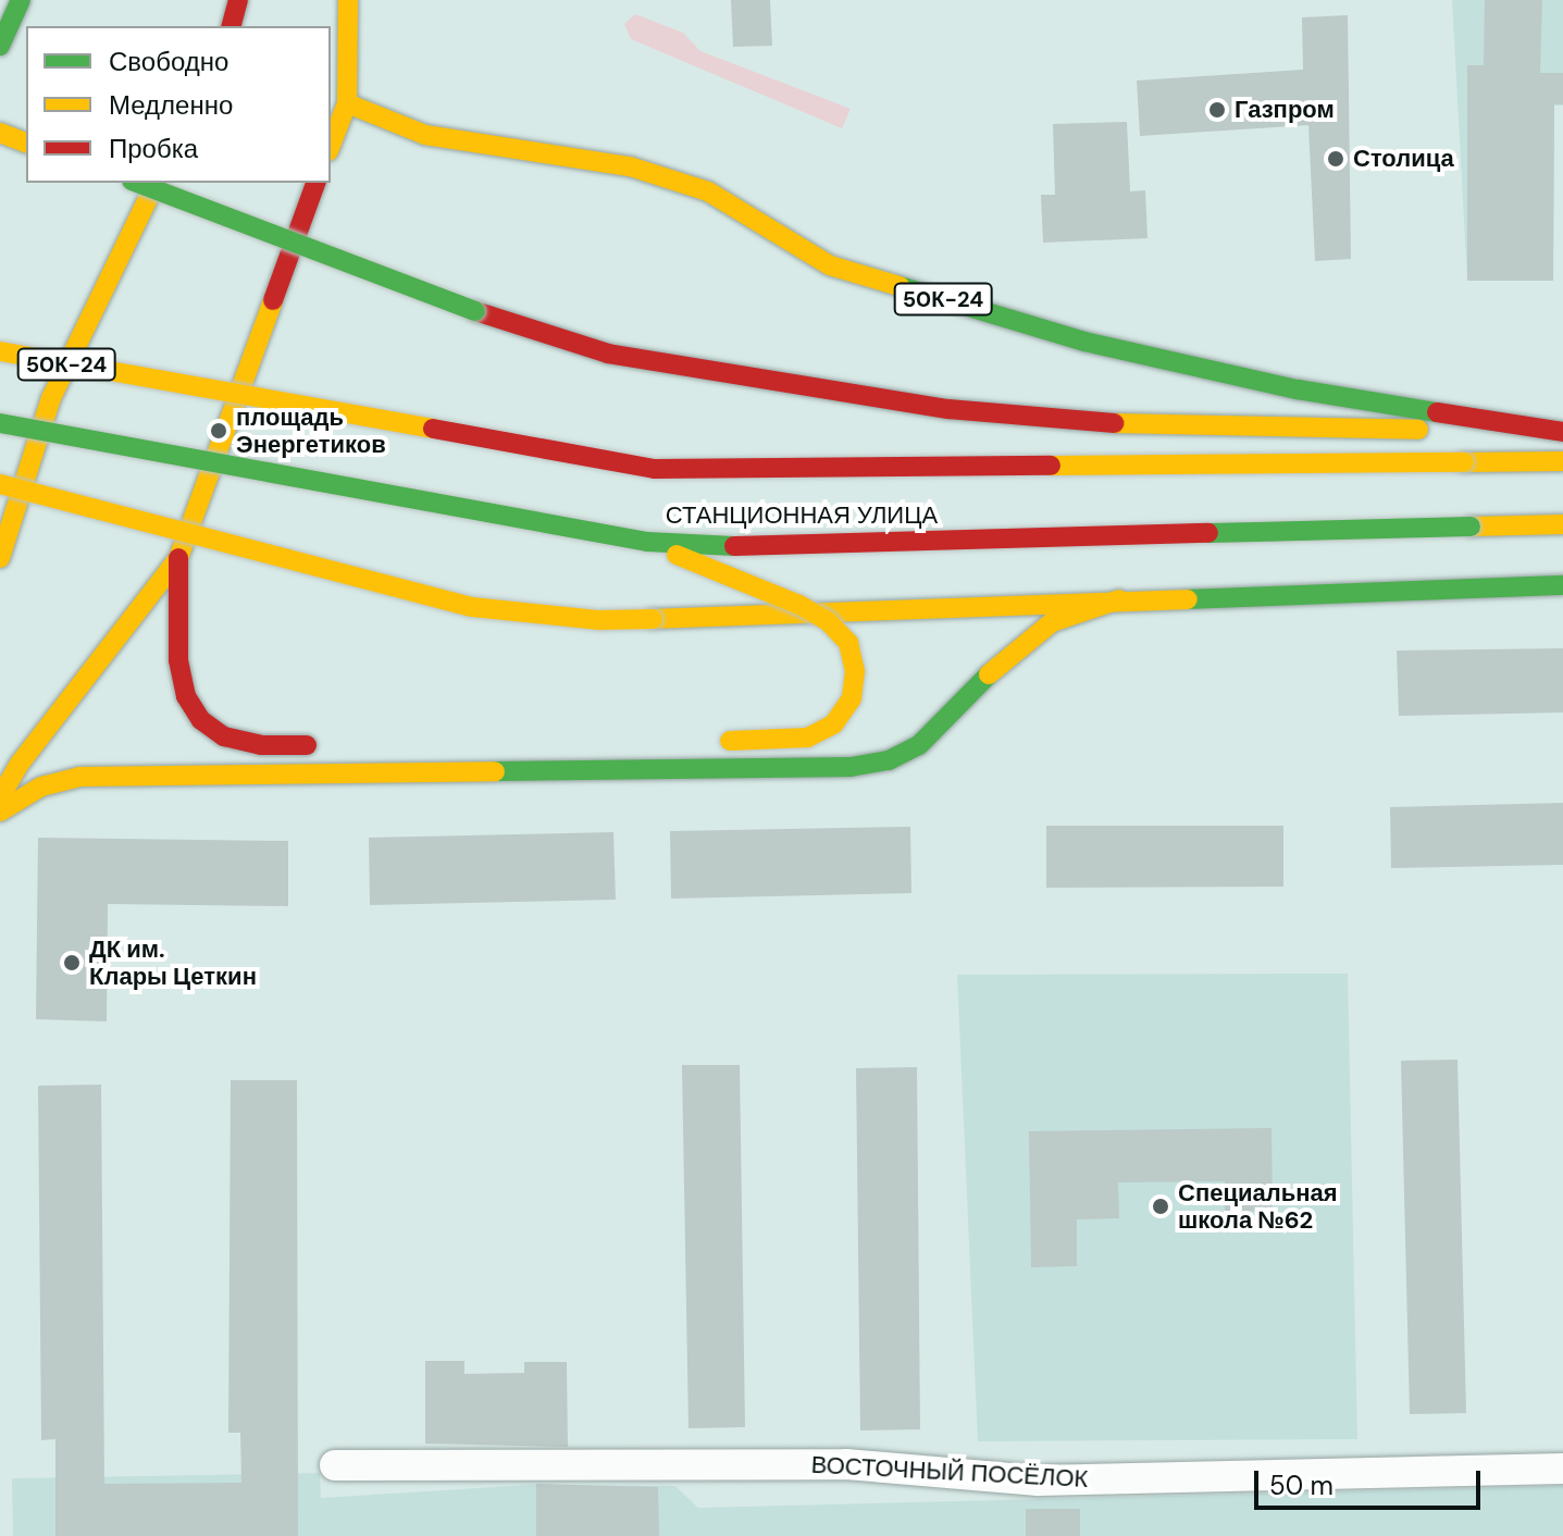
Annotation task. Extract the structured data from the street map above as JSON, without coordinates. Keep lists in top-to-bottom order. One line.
{"streets":{"main road":["50К-24","СТАНЦИОННАЯ УЛИЦА"],"street":["ВОСТОЧНЫЙ ПОСЁЛОК"]},"places":["Газпром","Столица","площадь Энергетиков","ДК им. Клары Цеткин","Специальная школа №62"],"legend":["Свободно","Медленно","Пробка"],"scale_bar":"50 m"}
